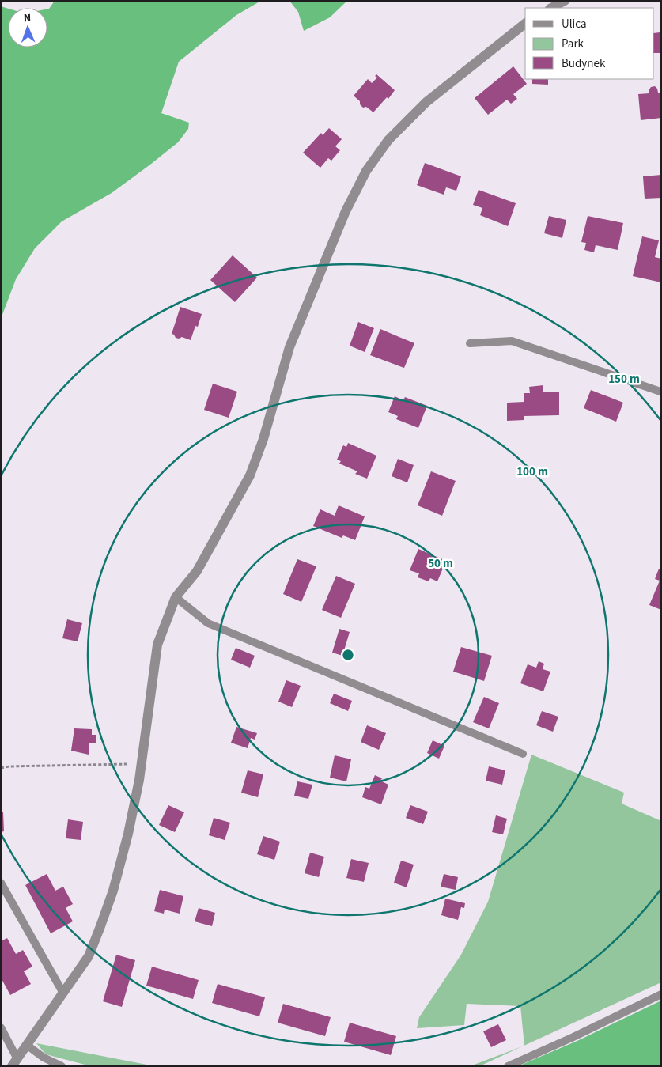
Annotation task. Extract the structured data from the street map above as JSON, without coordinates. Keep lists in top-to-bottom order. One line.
{"legend":["Ulica","Park","Budynek"],"north":"top","rings":["150 m","100 m","50 m"]}
